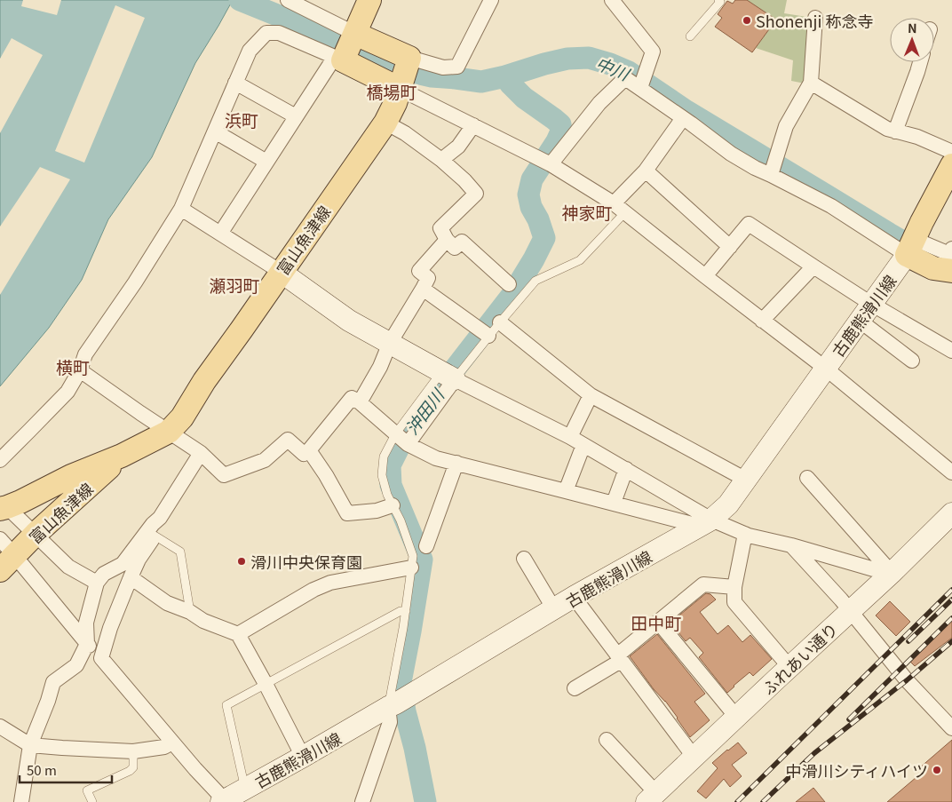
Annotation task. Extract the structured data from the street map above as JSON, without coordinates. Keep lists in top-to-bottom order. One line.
{"streets":{"main road":["富山魚津線","古鹿熊滑川線","ふれあい通り"]},"districts":["橋場町","浜町","神家町","瀬羽町","横町","田中町"],"water":["中川","沖田川"],"places":["Shonenji 称念寺","滑川中央保育園","中滑川シティハイツ"],"scale_bar":"50 m","north":"top"}
